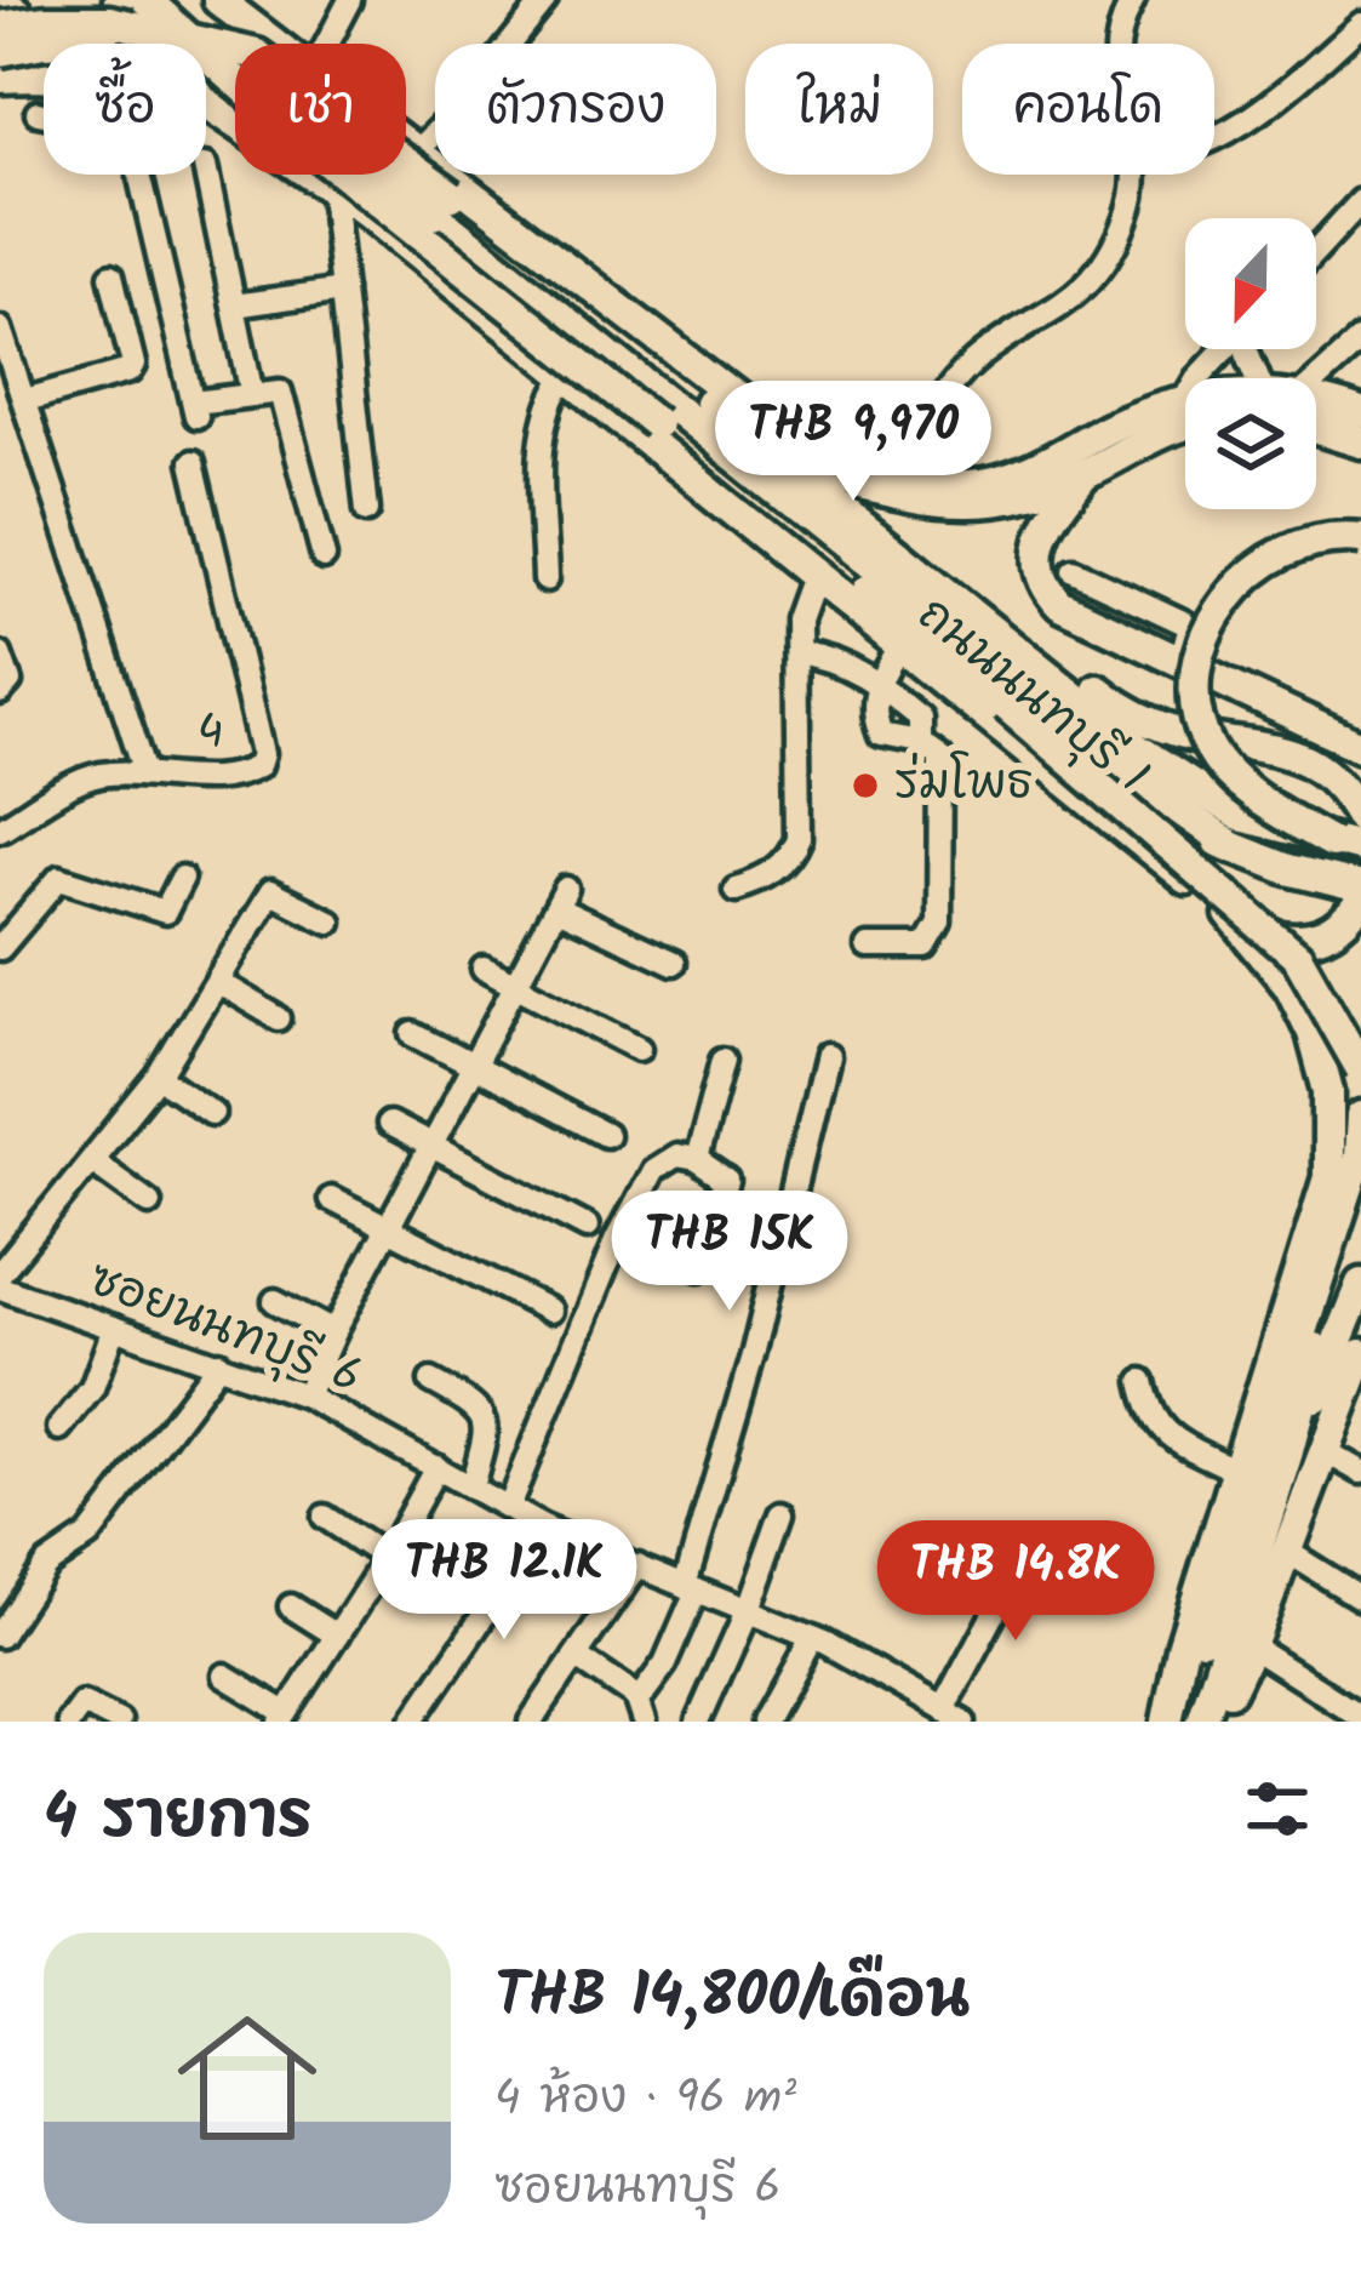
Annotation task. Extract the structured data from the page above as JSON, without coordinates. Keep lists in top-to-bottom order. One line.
{"streets":{"main road":["ถนนนนทบุรี 1"],"street":["4","ซอยนนทบุรี 6"]},"places":["ร่มโพธ"],"north":"bottom","page":{"chip":["ซื้อ","เช่า","ตัวกรอง","ใหม่","คอนโด"],"price":["THB 9,970","THB 15K","THB 12.1K","THB 14.8K"],"heading":"4 รายการ","list":[{"name":"THB 14,800/เดือน","note":"4 ห้อง · 96 m² · ซอยนนทบุรี 6"}]}}
